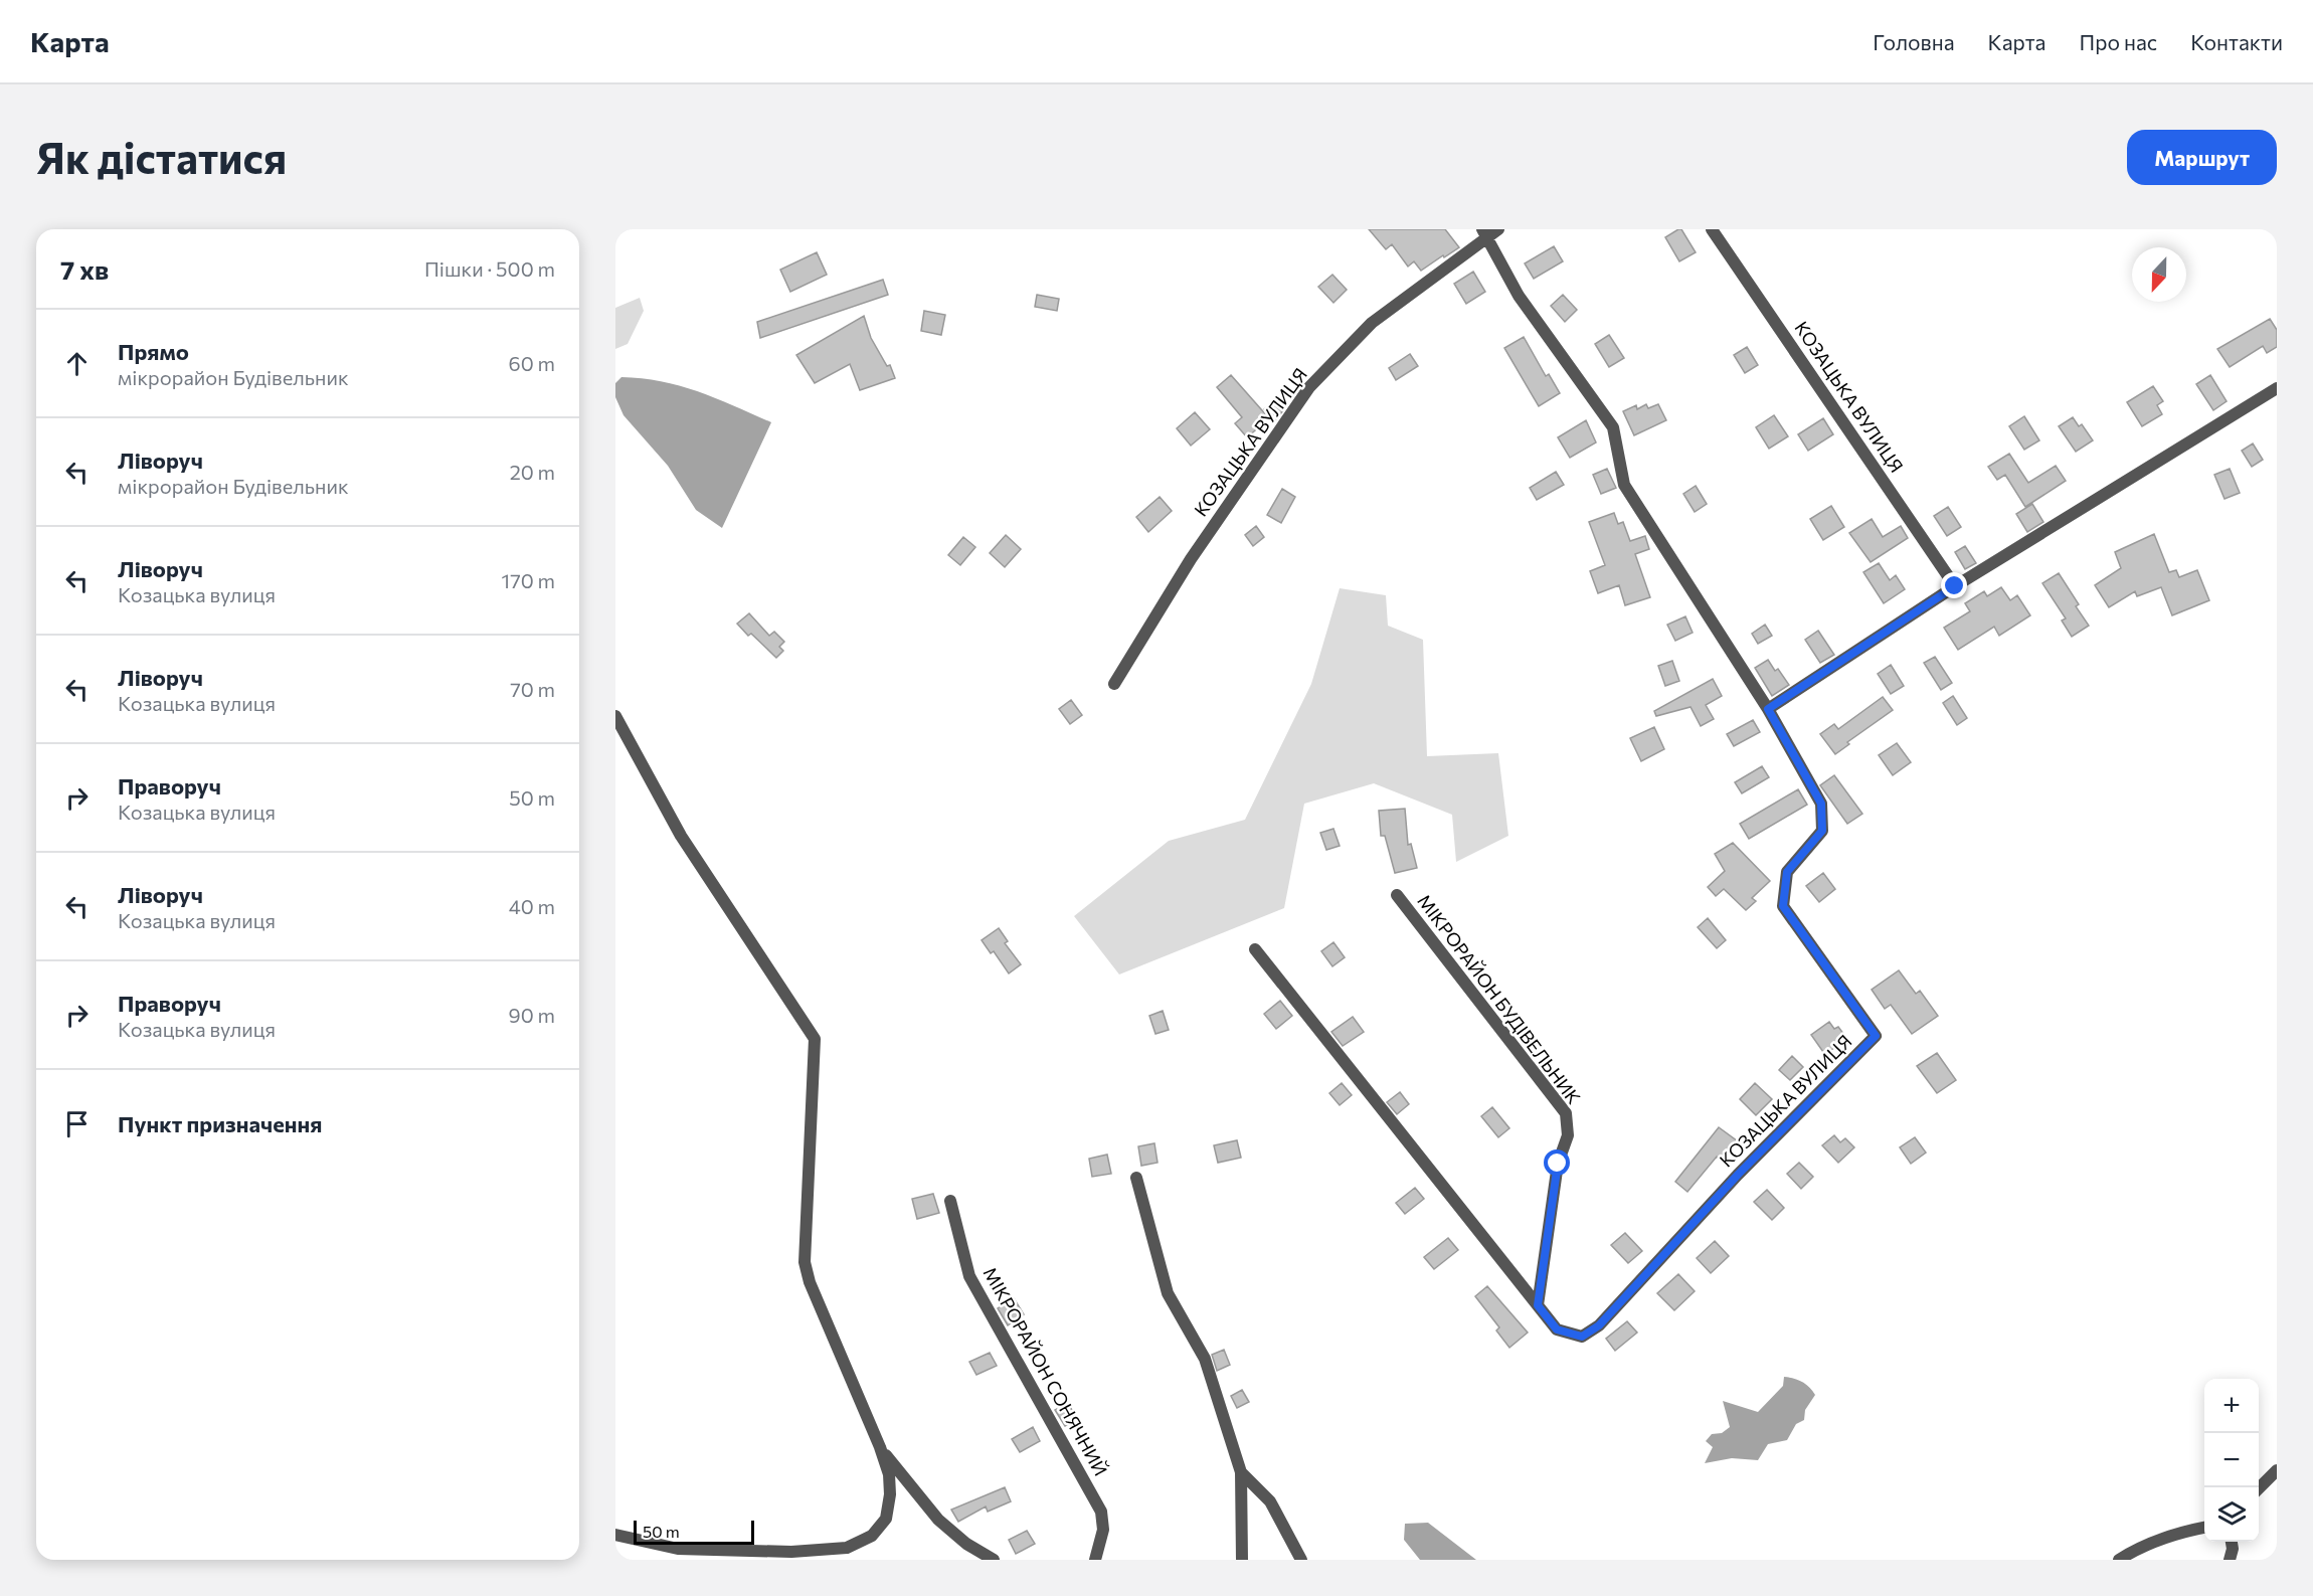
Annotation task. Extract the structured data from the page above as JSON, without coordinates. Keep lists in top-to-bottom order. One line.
{"streets":{"street":["КОЗАЦЬКА ВУЛИЦЯ","МІКРОРАЙОН БУДІВЕЛЬНИК","МІКРОРАЙОН СОНЯЧНИЙ"]},"crossings":[["КОЗАЦЬКА ВУЛИЦЯ","МІКРОРАЙОН БУДІВЕЛЬНИК"]],"scale_bar":"50 m","north":"bottom","page":{"header":"Карта","nav":["Головна","Карта","Про нас","Контакти"],"buttons":"Маршрут","title":"Як дістатися","heading":["7 хв","Пішки · 500 m"],"list":[["Прямо","мікрорайон Будівельник","60 m"],["Ліворуч","мікрорайон Будівельник","20 m"],["Ліворуч","Козацька вулиця","170 m"],["Ліворуч","Козацька вулиця","70 m"],["Праворуч","Козацька вулиця","50 m"],["Ліворуч","Козацька вулиця","40 m"],["Праворуч","Козацька вулиця","90 m"],"Пункт призначення"],"map_buttons":["+","−"],"scale":"50 m"}}
